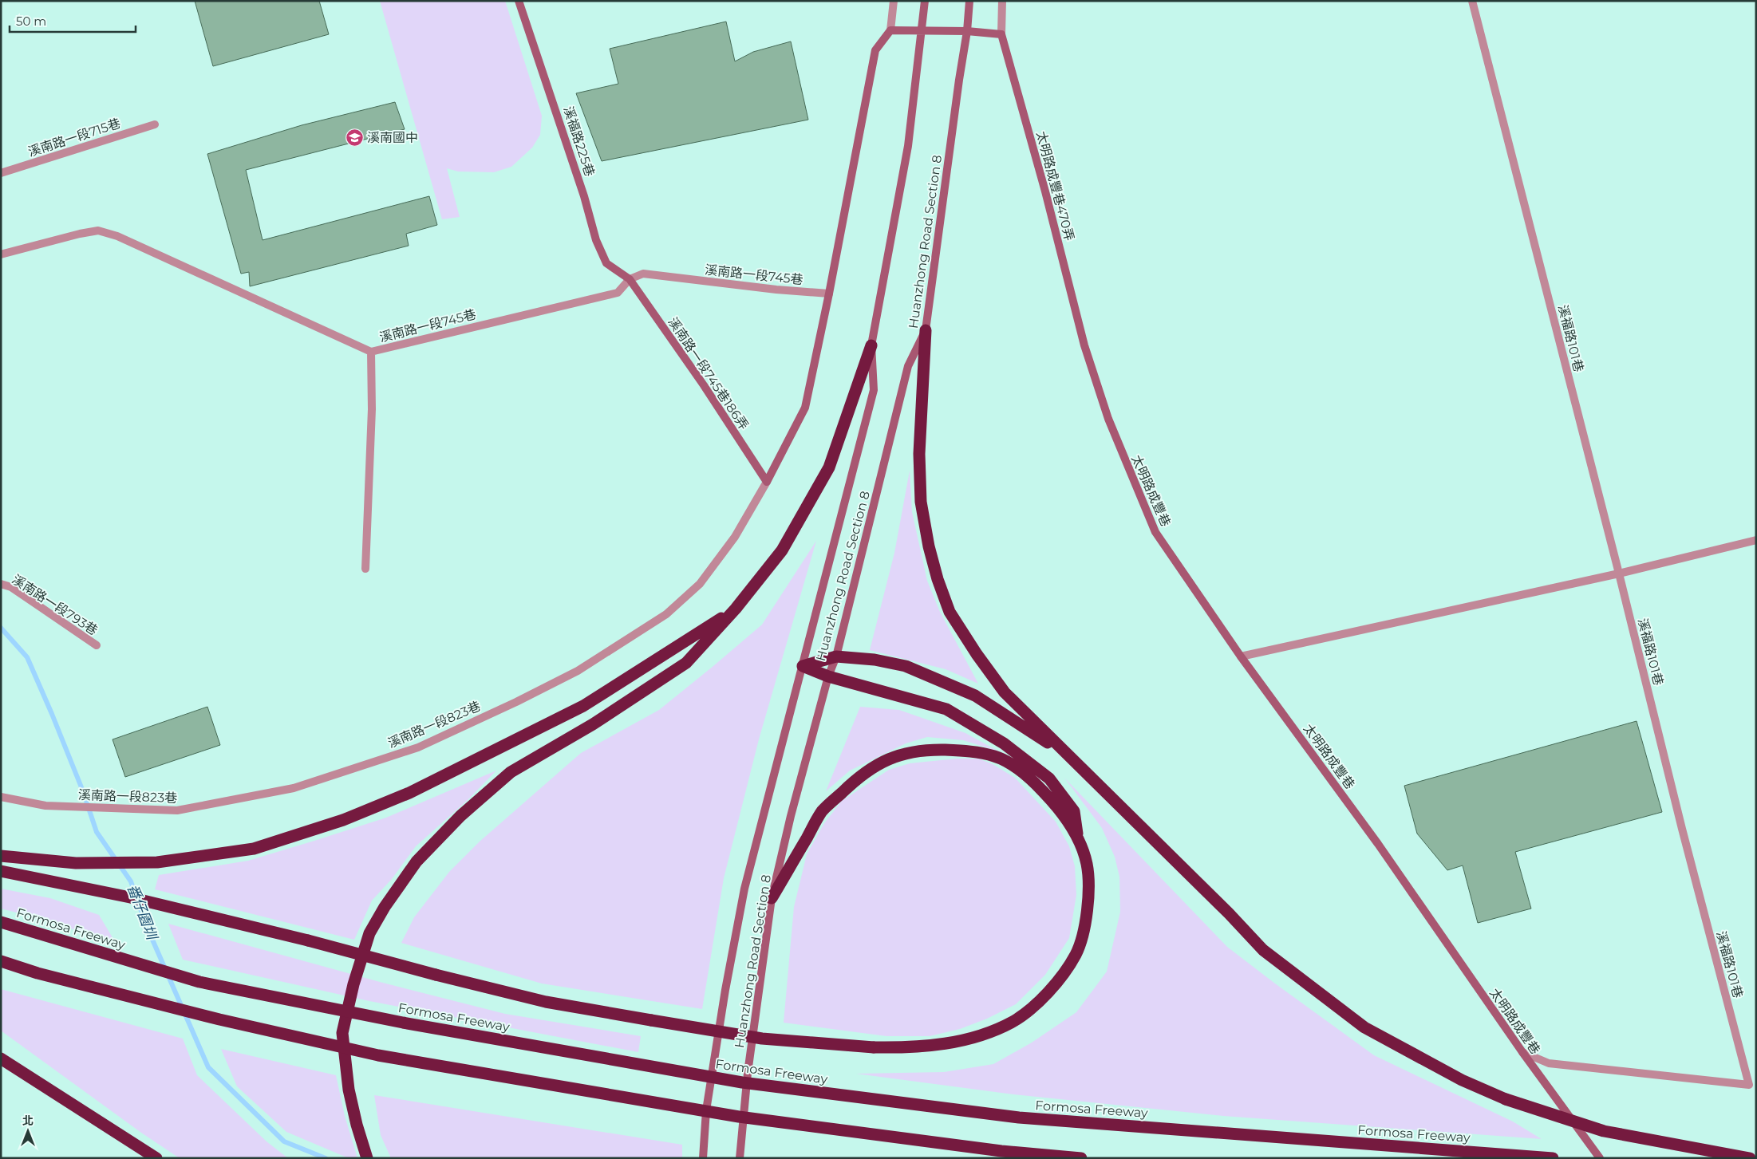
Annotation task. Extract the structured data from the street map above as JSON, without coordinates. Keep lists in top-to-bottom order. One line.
{"streets":{"highway":["Formosa Freeway"],"street":["溪南路一段715巷","溪福路225巷","太明路成豐巷470弄","Huanzhong Road Section 8","溪南路一段745巷","溪福路101巷","溪南路一段745巷186弄","太明路成豐巷","溪南路一段793巷","溪南路一段823巷"]},"crossings":[["溪福路225巷","溪南路一段745巷"],["溪福路225巷","溪南路一段745巷186弄"],["太明路成豐巷470弄","太明路成豐巷"],["溪南路一段745巷","溪南路一段745巷186弄"],["溪福路101巷","太明路成豐巷"],["溪南路一段745巷186弄","溪南路一段823巷"]],"water":["番仔園圳"],"places":{"school or university":["溪南國中"]},"scale_bar":"50 m","north":"top"}
